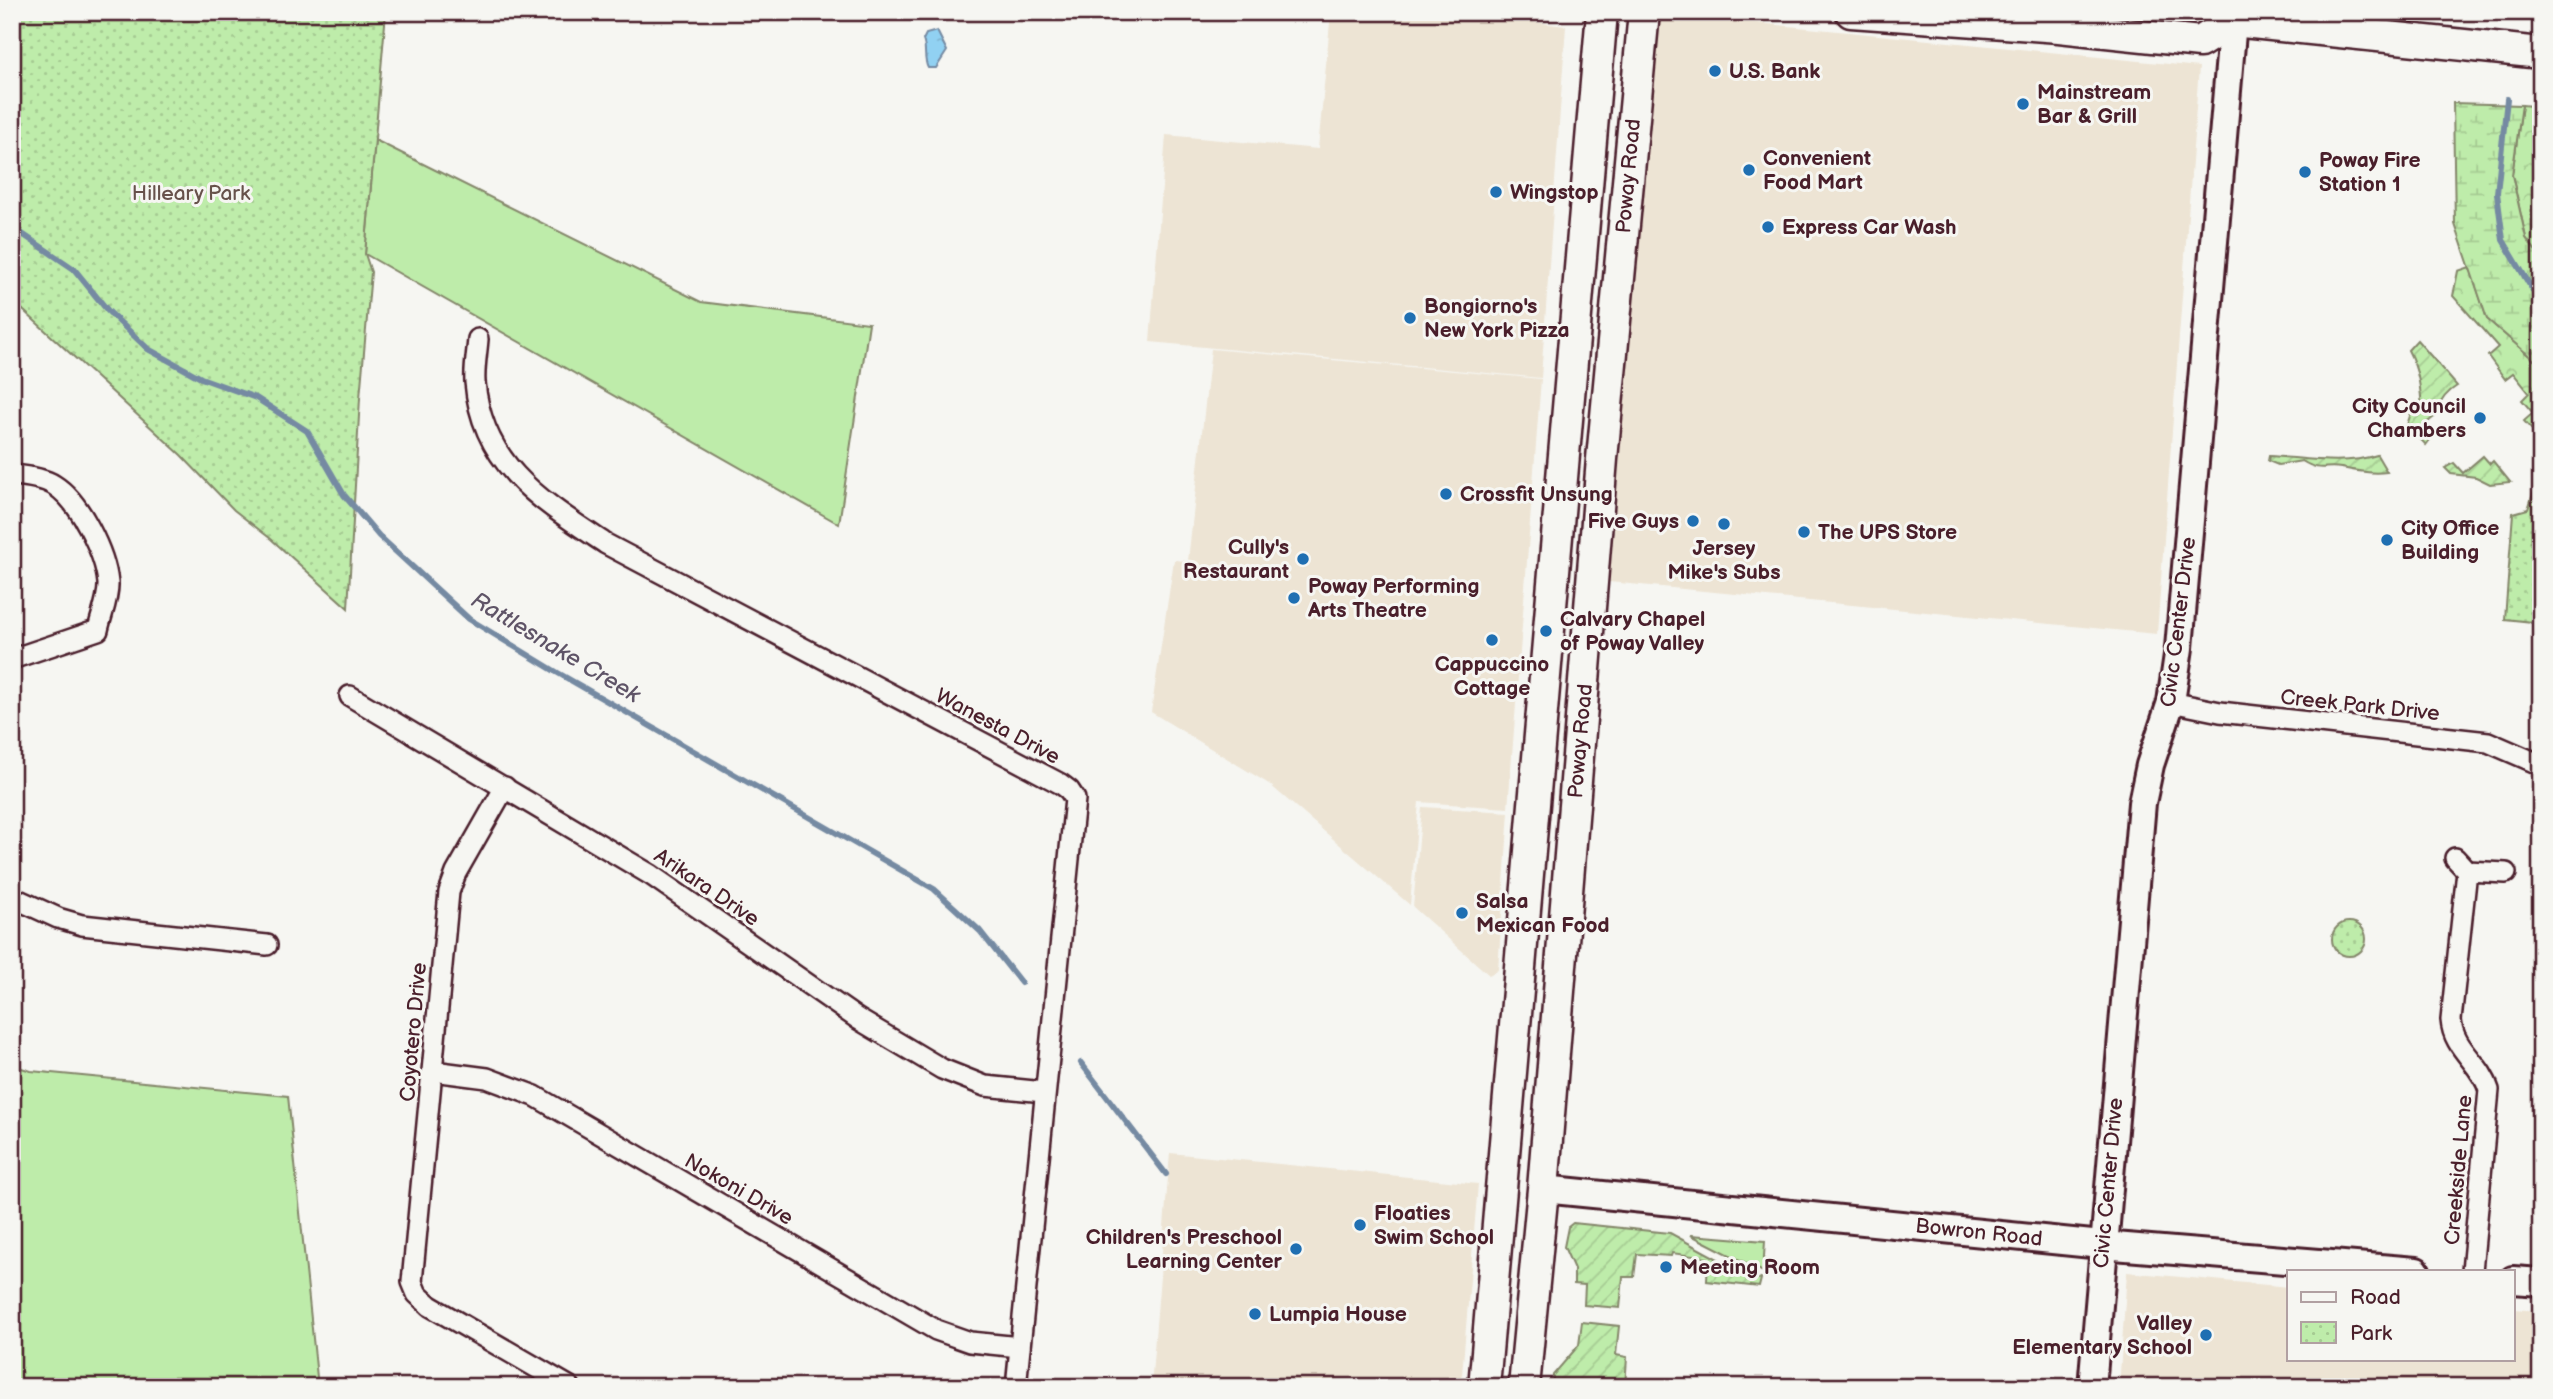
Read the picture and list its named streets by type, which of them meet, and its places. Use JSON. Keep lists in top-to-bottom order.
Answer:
{
  "streets": {
    "main road": ["Poway Road"],
    "street": [
      "Civic Center Drive",
      "Creek Park Drive",
      "Wanesta Drive",
      "Arikara Drive",
      "Coyotero Drive",
      "Creekside Lane",
      "Nokoni Drive",
      "Bowron Road"
    ]
  },
  "crossings": [
    ["Poway Road", "Bowron Road"],
    ["Civic Center Drive", "Creek Park Drive"],
    ["Civic Center Drive", "Bowron Road"],
    ["Wanesta Drive", "Arikara Drive"],
    ["Wanesta Drive", "Nokoni Drive"],
    ["Arikara Drive", "Coyotero Drive"],
    ["Coyotero Drive", "Nokoni Drive"]
  ],
  "water": ["Rattlesnake Creek"],
  "parks": ["Hilleary Park"],
  "places": [
    "U.S. Bank",
    "Mainstream Bar & Grill",
    "Convenient Food Mart",
    "Poway Fire Station 1",
    "Wingstop",
    "Express Car Wash",
    "Bongiorno's New York Pizza",
    "City Council Chambers",
    "Crossfit Unsung",
    "Five Guys",
    "Jersey Mike's Subs",
    "The UPS Store",
    "City Office Building",
    "Cully's Restaurant",
    "Poway Performing Arts Theatre",
    "Calvary Chapel of Poway Valley",
    "Cappuccino Cottage",
    "Salsa Mexican Food",
    "Floaties Swim School",
    "Children's Preschool Learning Center",
    "Meeting Room",
    "Lumpia House",
    "Valley Elementary School"
  ],
  "legend": ["Road", "Park"]
}
